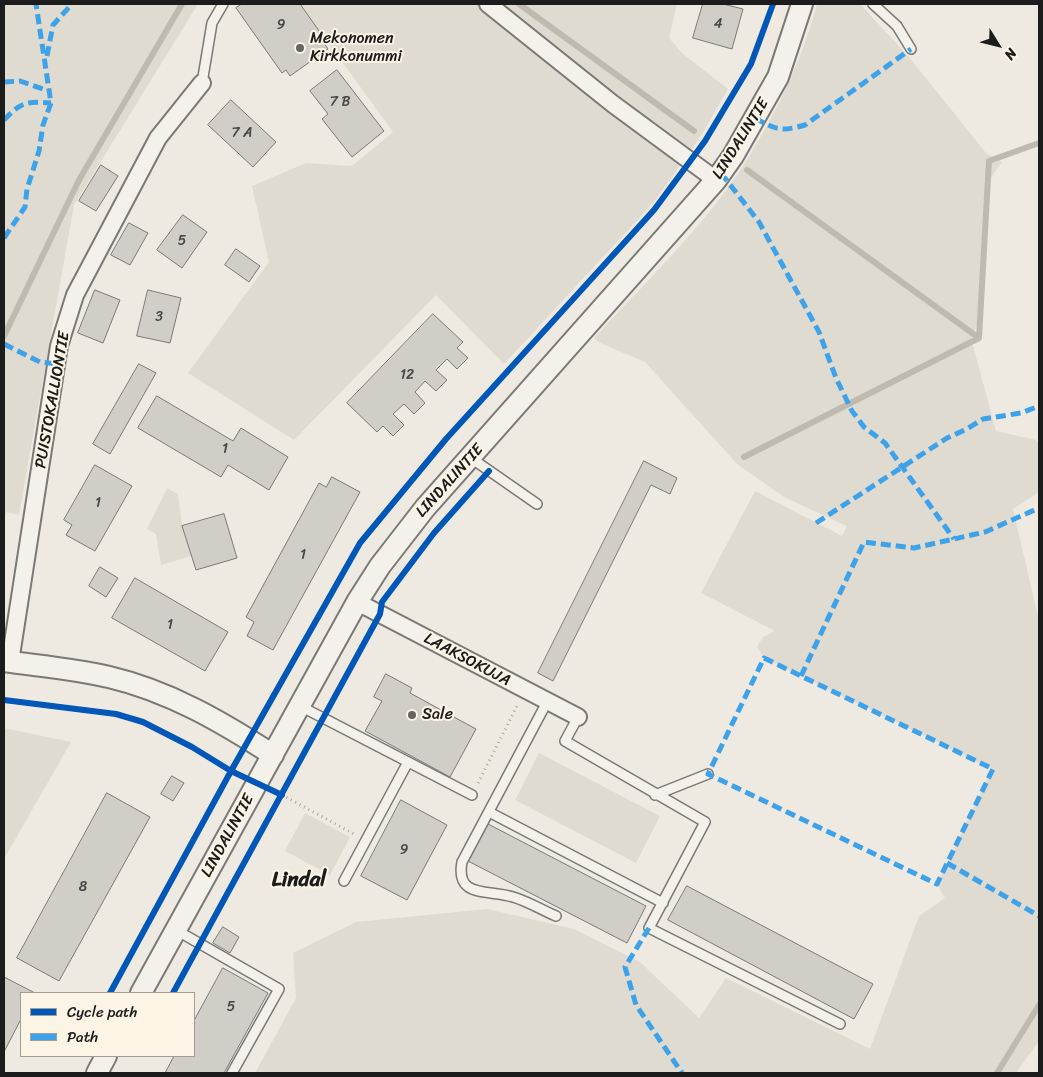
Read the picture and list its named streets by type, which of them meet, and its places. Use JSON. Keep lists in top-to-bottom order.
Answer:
{
  "streets": {
    "street": ["LINDALINTIE", "PUISTOKALLIONTIE", "LAAKSOKUJA"]
  },
  "crossings": [
    ["LINDALINTIE", "LAAKSOKUJA"]
  ],
  "districts": ["Lindal"],
  "places": ["Mekonomen Kirkkonummi", "Sale"],
  "house_numbers": [
    "4",
    "9",
    "7 B",
    "7 A",
    "5",
    "3",
    "12",
    "1",
    "1",
    "1",
    "1",
    "9",
    "8",
    "5"
  ],
  "legend": ["Cycle path", "Path"],
  "north": "bottom right"
}
